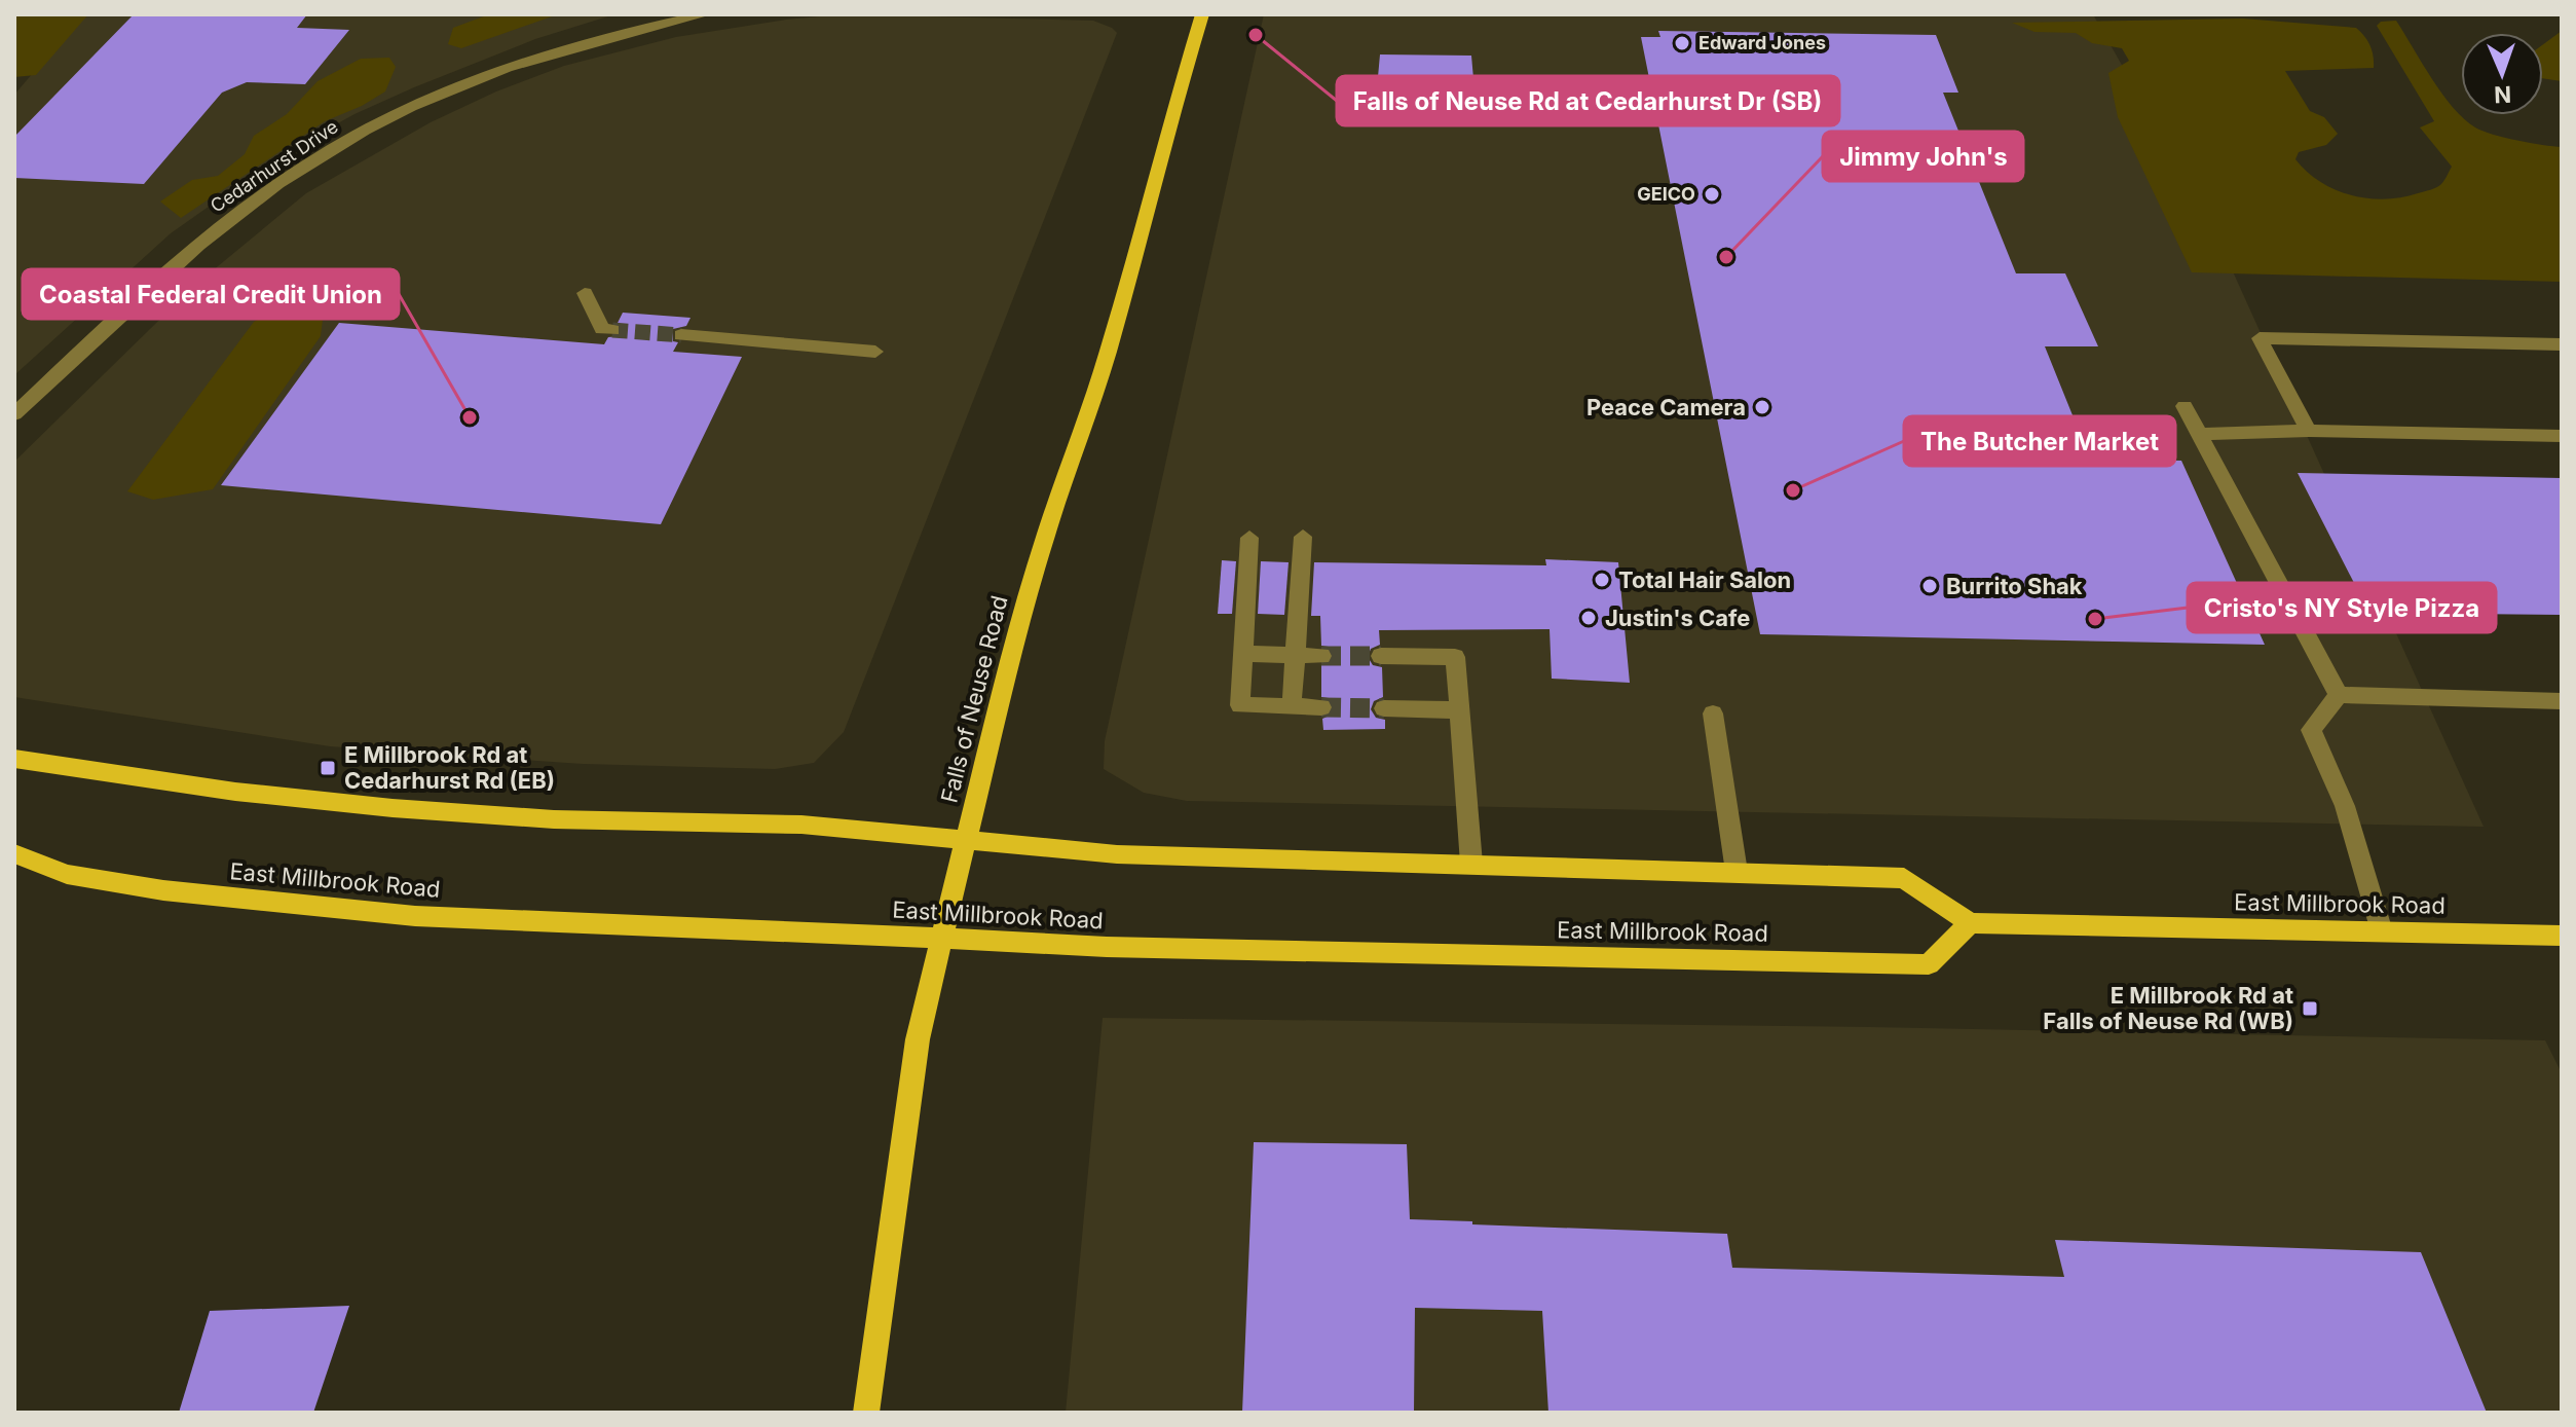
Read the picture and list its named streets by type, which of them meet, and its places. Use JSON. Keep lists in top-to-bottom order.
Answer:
{
  "streets": {
    "main road": ["Falls of Neuse Road", "East Millbrook Road"],
    "street": ["Cedarhurst Drive"]
  },
  "crossings": [
    ["Falls of Neuse Road", "East Millbrook Road"]
  ],
  "places": {
    "other": [
      "Falls of Neuse Rd at Cedarhurst Dr (SB)",
      "Edward Jones",
      "GEICO",
      "Jimmy John's",
      "Peace Camera",
      "Coastal Federal Credit Union",
      "The Butcher Market",
      "Total Hair Salon",
      "Burrito Shak",
      "Justin's Cafe",
      "Cristo's NY Style Pizza"
    ],
    "transit": ["E Millbrook Rd at Cedarhurst Rd (EB)", "E Millbrook Rd at Falls of Neuse Rd (WB)"]
  },
  "north": "bottom"
}
